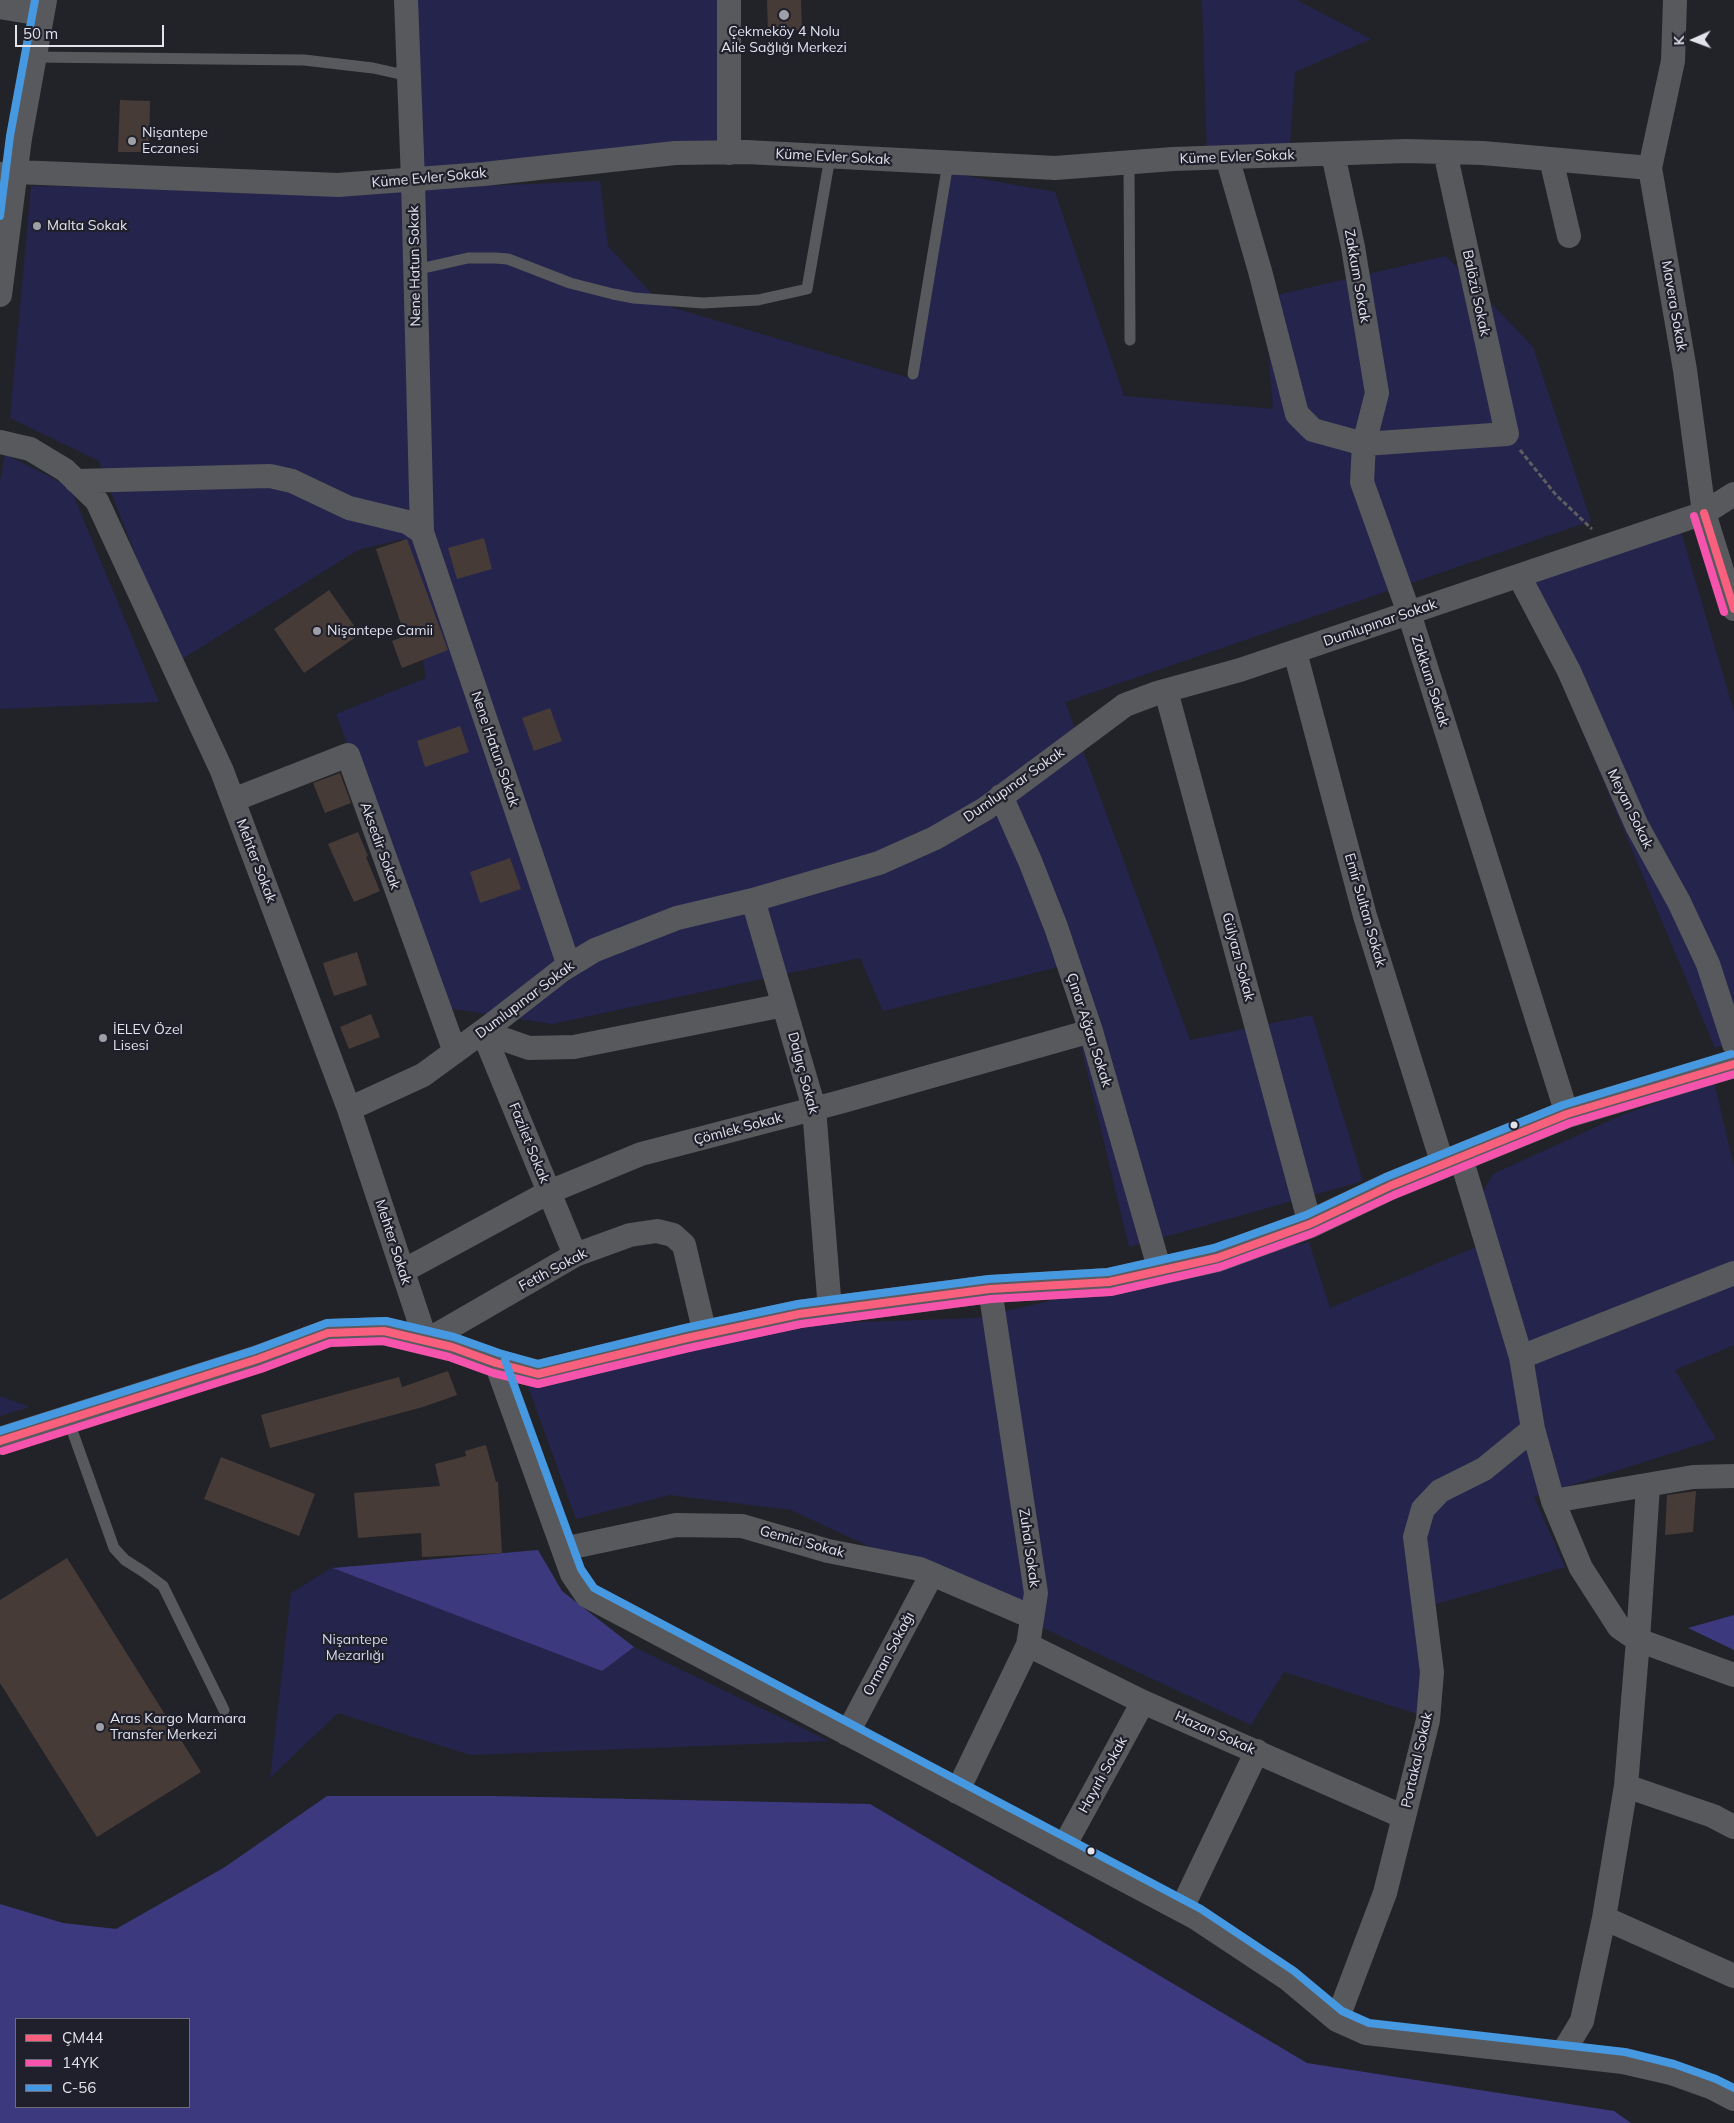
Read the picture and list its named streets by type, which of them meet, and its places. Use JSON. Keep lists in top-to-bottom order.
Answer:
{
  "streets": {
    "street": [
      "Küme Evler Sokak",
      "Nene Hatun Sokak",
      "Zakkum Sokak",
      "Balözü Sokak",
      "Mavera Sokak",
      "Dumlupınar Sokak",
      "Meyan Sokak",
      "Aksedir Sokak",
      "Mehter Sokak",
      "Emir Sultan Sokak",
      "Gülyazı Sokak",
      "Çınar Ağacı Sokak",
      "Dalgıç Sokak",
      "Çömlek Sokak",
      "Fazilet Sokak",
      "Fetih Sokak",
      "Gemici Sokak",
      "Zuhal Sokak",
      "Orman Sokağı",
      "Hazan Sokak",
      "Portakal Sokak",
      "Hayırlı Sokak"
    ]
  },
  "crossings": [
    ["Küme Evler Sokak", "Nene Hatun Sokak"],
    ["Küme Evler Sokak", "Zakkum Sokak"],
    ["Küme Evler Sokak", "Balözü Sokak"],
    ["Küme Evler Sokak", "Mavera Sokak"],
    ["Nene Hatun Sokak", "Dumlupınar Sokak"],
    ["Zakkum Sokak", "Dumlupınar Sokak"],
    ["Mavera Sokak", "Dumlupınar Sokak"],
    ["Dumlupınar Sokak", "Meyan Sokak"],
    ["Dumlupınar Sokak", "Aksedir Sokak"],
    ["Dumlupınar Sokak", "Mehter Sokak"],
    ["Dumlupınar Sokak", "Emir Sultan Sokak"],
    ["Dumlupınar Sokak", "Gülyazı Sokak"],
    ["Dumlupınar Sokak", "Çınar Ağacı Sokak"],
    ["Dumlupınar Sokak", "Dalgıç Sokak"],
    ["Dumlupınar Sokak", "Fazilet Sokak"],
    ["Aksedir Sokak", "Mehter Sokak"],
    ["Mehter Sokak", "Çömlek Sokak"],
    ["Mehter Sokak", "Fetih Sokak"],
    ["Emir Sultan Sokak", "Portakal Sokak"],
    ["Çınar Ağacı Sokak", "Çömlek Sokak"],
    ["Dalgıç Sokak", "Çömlek Sokak"],
    ["Çömlek Sokak", "Fazilet Sokak"],
    ["Fazilet Sokak", "Fetih Sokak"],
    ["Gemici Sokak", "Zuhal Sokak"],
    ["Gemici Sokak", "Orman Sokağı"],
    ["Zuhal Sokak", "Hazan Sokak"],
    ["Hazan Sokak", "Portakal Sokak"],
    ["Hazan Sokak", "Hayırlı Sokak"]
  ],
  "parks": ["Nişantepe Mezarlığı"],
  "places": [
    "Çekmeköy 4 Nolu Aile Sağlığı Merkezi",
    "Nişantepe Eczanesi",
    "Malta Sokak",
    "Nişantepe Camii",
    "İELEV Özel Lisesi",
    "Aras Kargo Marmara Transfer Merkezi"
  ],
  "lines": ["transit line C-56", "transit line ÇM44", "transit line 14YK"],
  "legend": ["ÇM44", "14YK", "C-56"],
  "scale_bar": "50 m",
  "north": "left"
}
